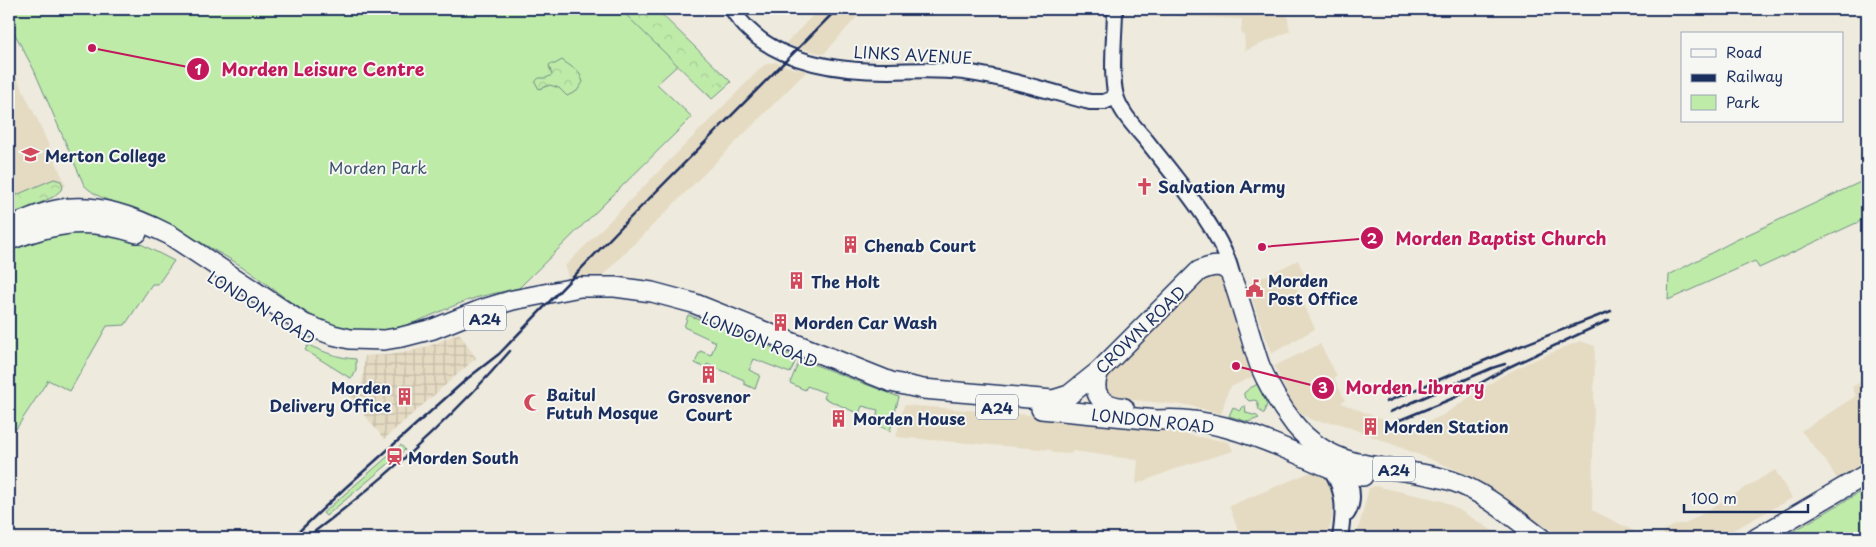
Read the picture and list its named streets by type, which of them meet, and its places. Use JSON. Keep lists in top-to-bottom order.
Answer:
{
  "streets": {
    "highway": ["LONDON ROAD", "A24", "CROWN ROAD"],
    "main road": ["LINKS AVENUE"]
  },
  "crossings": [
    ["LONDON ROAD", "A24"],
    ["LONDON ROAD", "CROWN ROAD"],
    ["A24", "CROWN ROAD"]
  ],
  "parks": ["Morden Park"],
  "places": {
    "other": ["Morden Leisure Centre", "Morden Baptist Church", "Morden Library"],
    "school or university": ["Merton College"],
    "church": ["Salvation Army"],
    "building": [
      "Chenab Court",
      "The Holt",
      "Morden Car Wash",
      "Grosvenor Court",
      "Morden Delivery Office",
      "Morden House",
      "Morden Station"
    ],
    "public building": ["Morden Post Office"],
    "mosque": ["Baitul Futuh Mosque"],
    "station": ["Morden South"]
  },
  "legend": ["Road", "Railway", "Park"],
  "scale_bar": "100 m"
}
